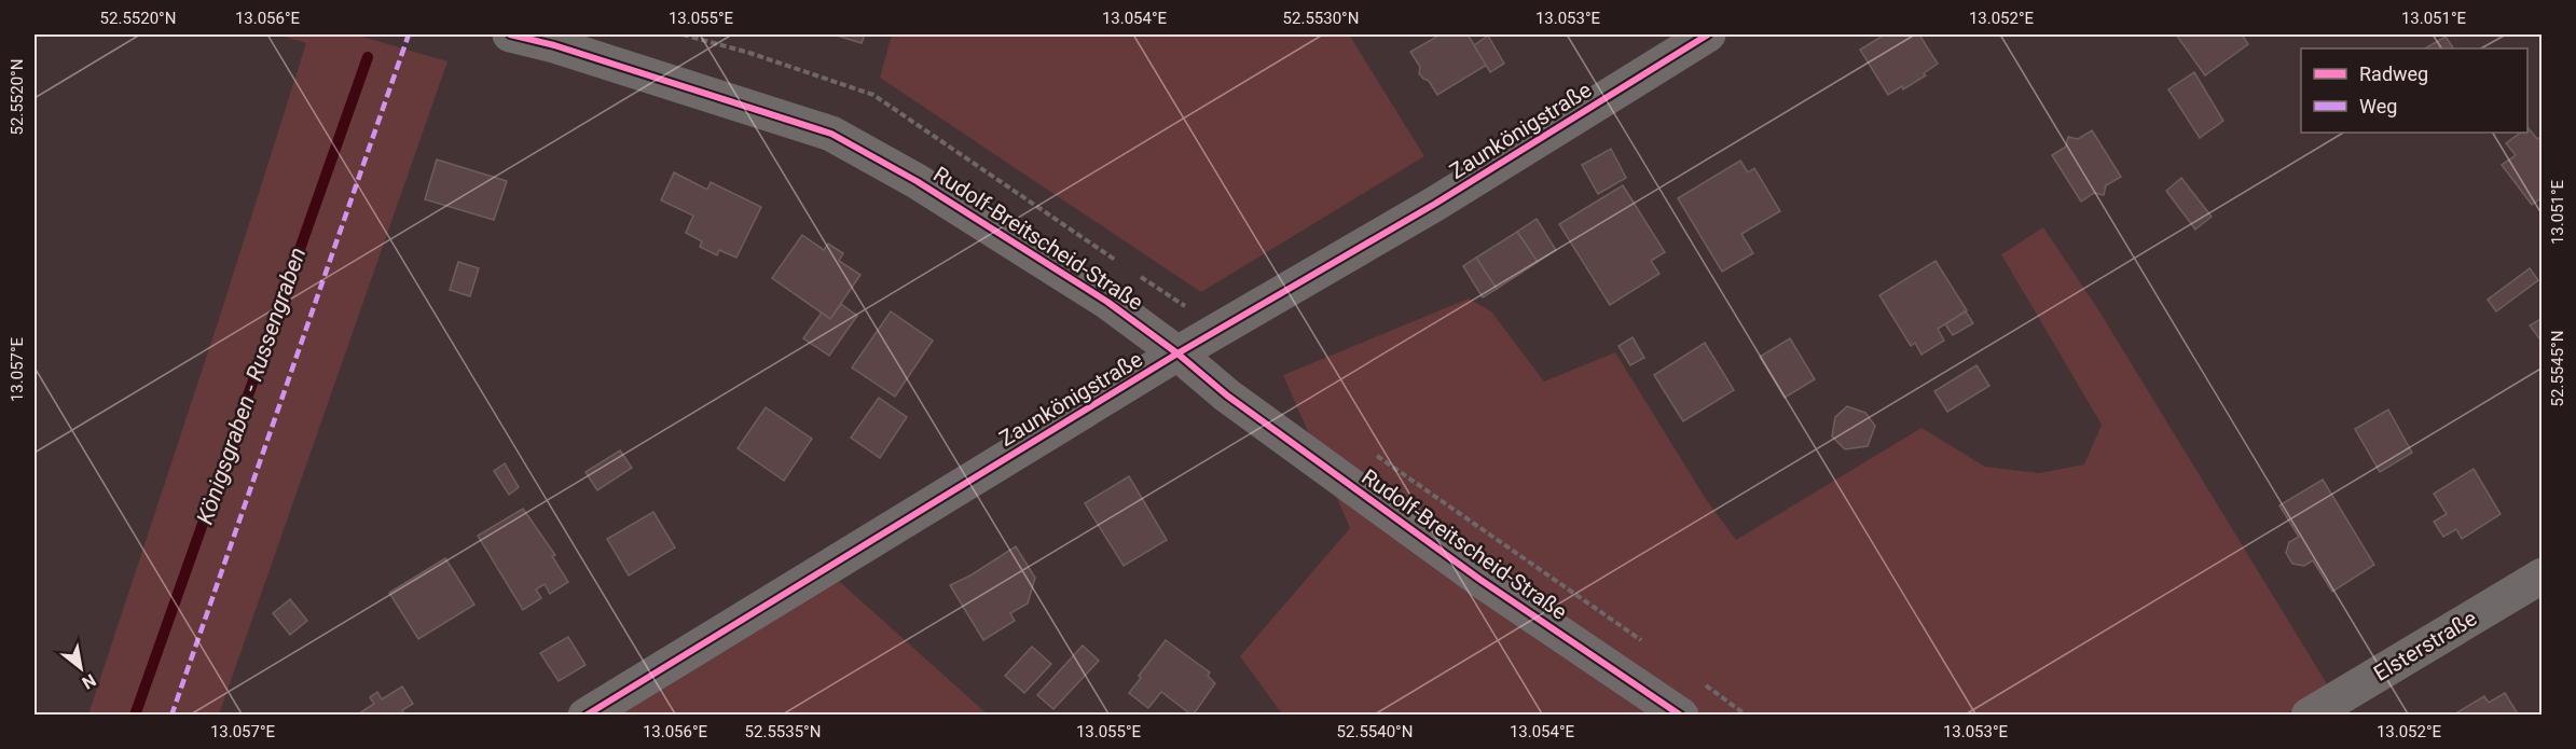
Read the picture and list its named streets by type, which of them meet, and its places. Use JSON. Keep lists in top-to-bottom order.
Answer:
{
  "streets": {
    "street": ["Zaunkönigstraße", "Rudolf-Breitscheid-Straße", "Elsterstraße"]
  },
  "crossings": [
    ["Zaunkönigstraße", "Rudolf-Breitscheid-Straße"]
  ],
  "water": ["Königsgraben - Russengraben"],
  "legend": ["Radweg", "Weg"],
  "north": "bottom right",
  "coordinates": [
    "52.5520°N",
    "13.056°E",
    "13.055°E",
    "13.054°E",
    "52.5530°N",
    "13.053°E",
    "13.052°E",
    "13.051°E",
    "52.5545°N",
    "13.057°E",
    "52.5535°N",
    "52.5540°N"
  ]
}
